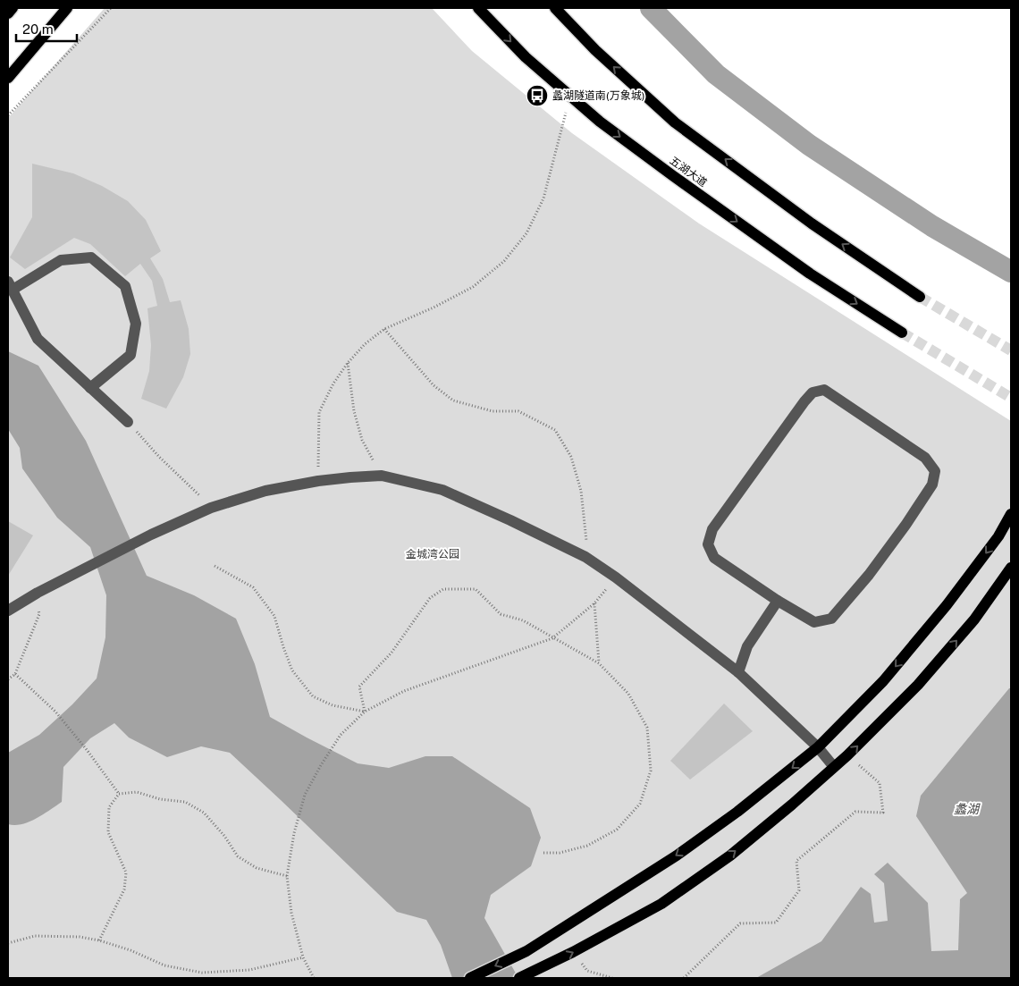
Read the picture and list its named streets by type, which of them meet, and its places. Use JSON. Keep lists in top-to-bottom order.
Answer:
{
  "streets": {
    "main road": ["五湖大道"]
  },
  "water": ["蠡湖"],
  "parks": ["金城湾公园"],
  "places": {
    "bus stop": ["蠡湖隧道南(万象城)"]
  },
  "scale_bar": "20 m"
}
